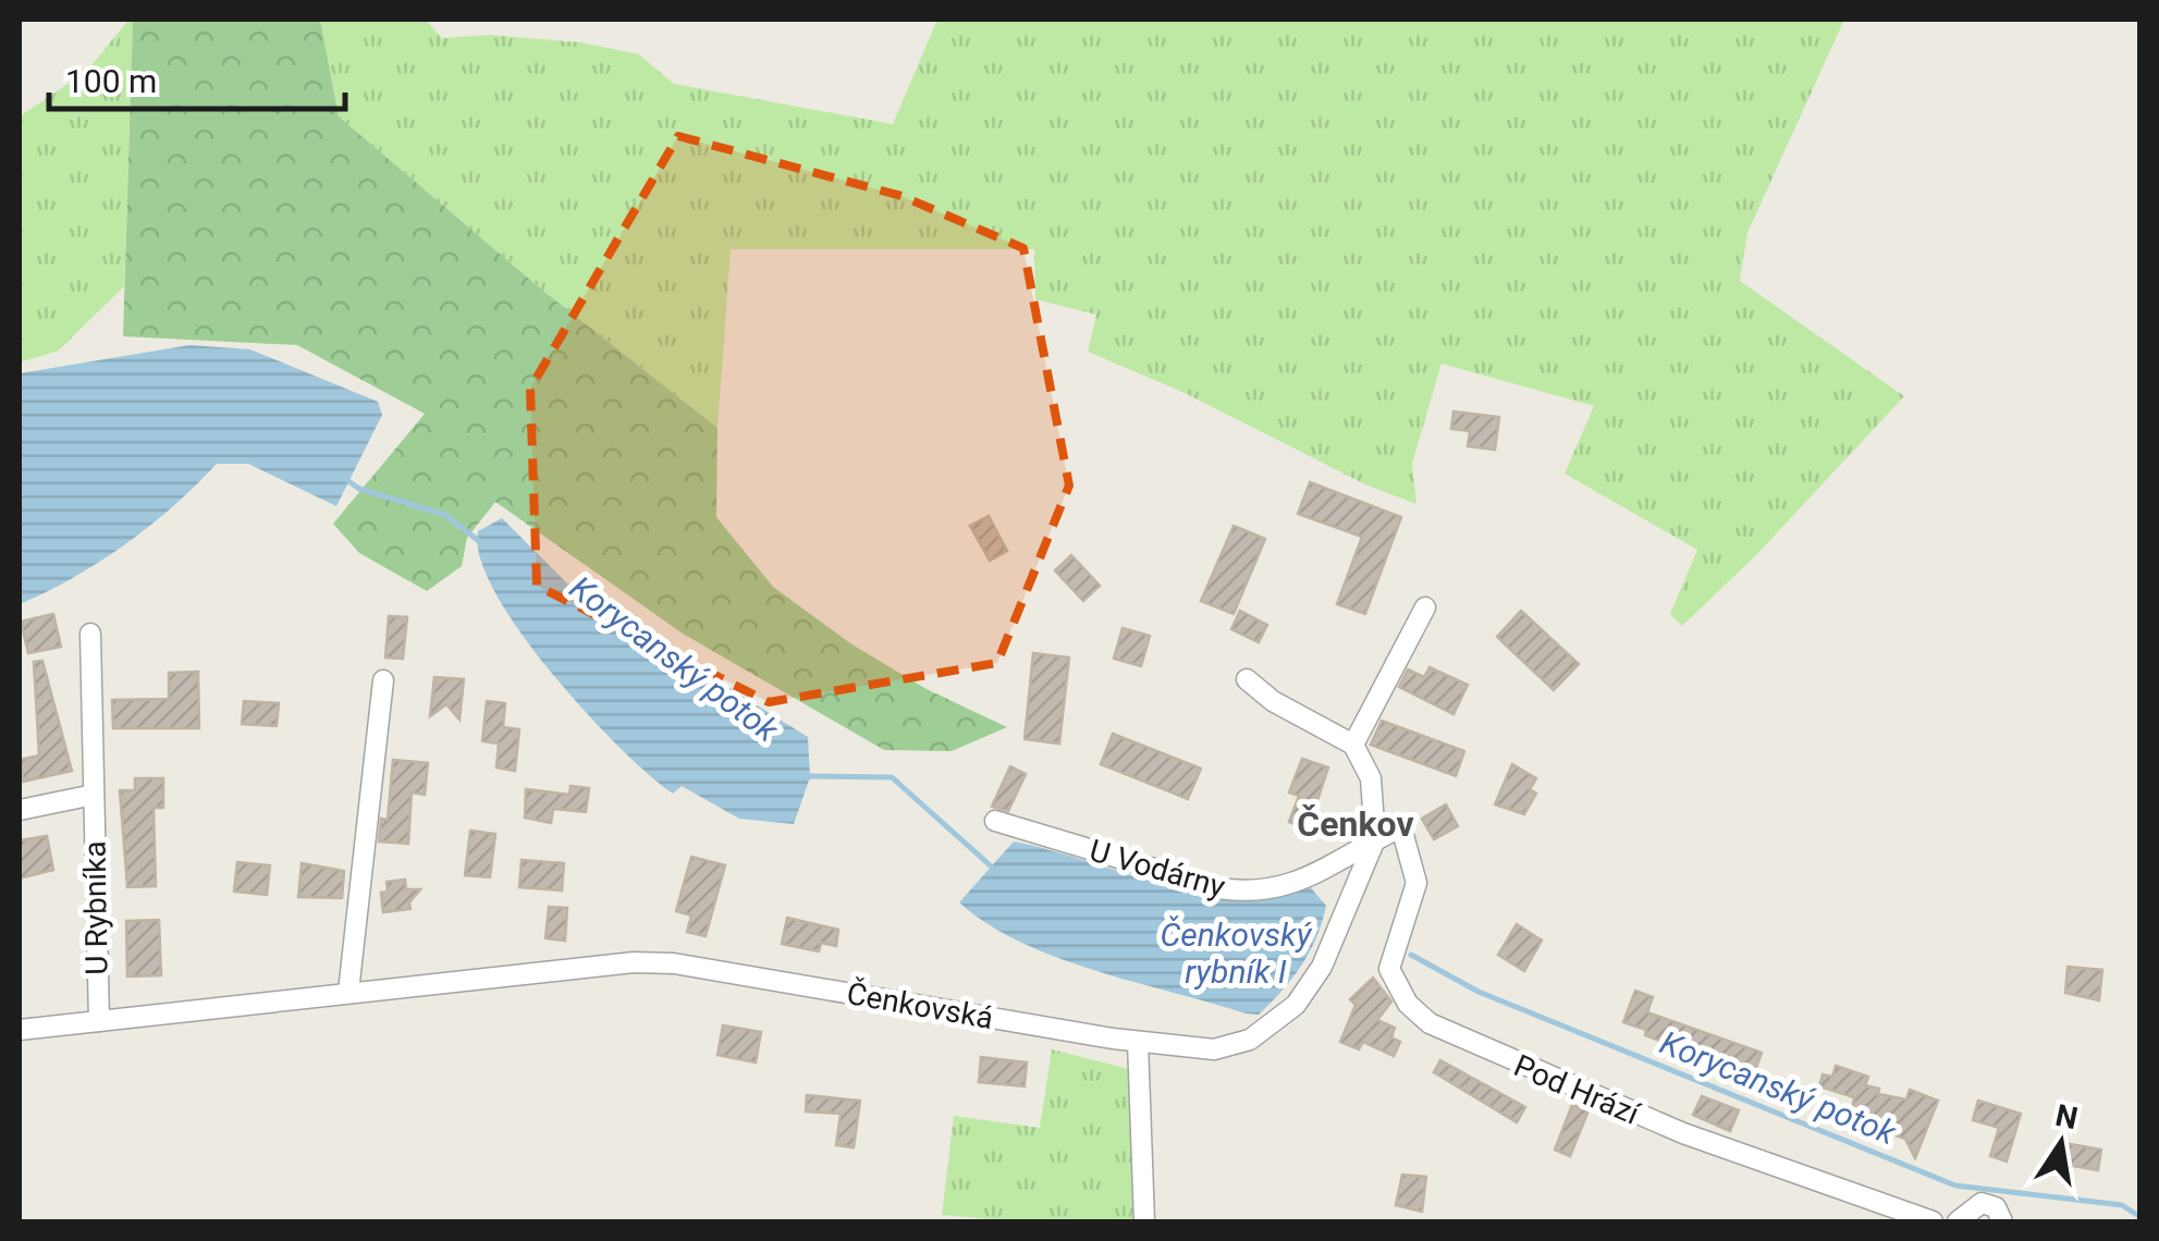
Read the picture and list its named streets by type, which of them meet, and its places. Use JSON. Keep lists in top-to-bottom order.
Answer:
{
  "streets": {
    "street": [
      "U Vodárny",
      "U Rybníka",
      "Čenkovská",
      "Pod Hrází"
    ]
  },
  "crossings": [
    ["U Vodárny", "Čenkovská"],
    ["U Vodárny", "Pod Hrází"],
    ["U Rybníka", "Čenkovská"]
  ],
  "districts": ["Čenkov"],
  "water": ["Korycanský potok", "Čenkovský rybník I"],
  "scale_bar": "100 m",
  "north": "top"
}
